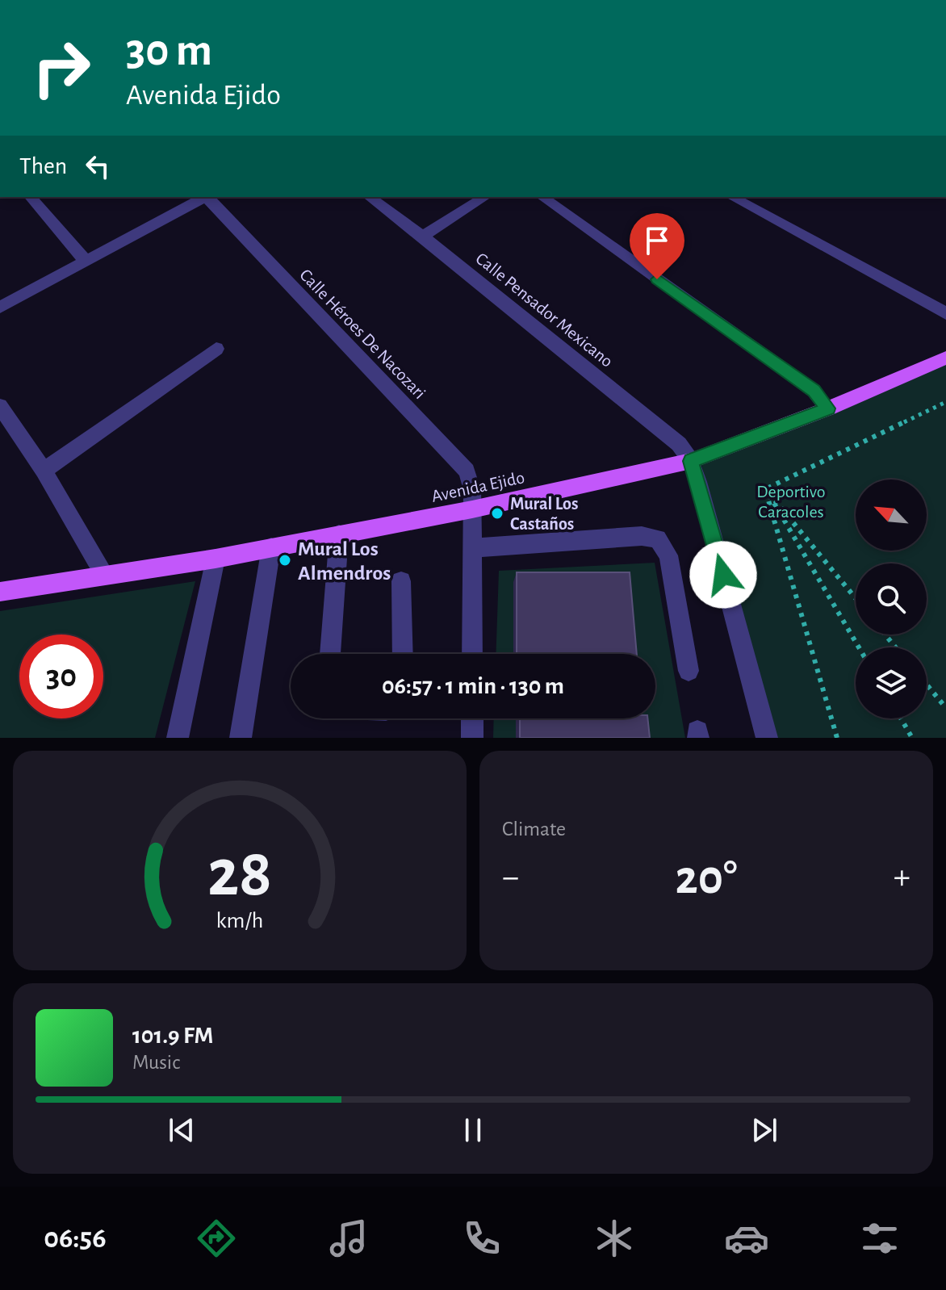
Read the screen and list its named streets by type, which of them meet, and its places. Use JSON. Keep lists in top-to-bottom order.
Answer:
{
  "streets": {
    "main road": ["Avenida Ejido"],
    "street": ["Calle Pensador Mexicano", "Calle Héroes De Nacozari"]
  },
  "crossings": [
    ["Calle Pensador Mexicano", "Avenida Ejido"],
    ["Calle Héroes De Nacozari", "Avenida Ejido"]
  ],
  "parks": ["Deportivo Caracoles"],
  "places": ["Mural Los Castaños", "Mural Los Almendros"],
  "north": "top left",
  "page": {
    "turn": ["30 m", "Avenida Ejido"],
    "then": "Then",
    "limit": "30",
    "trip": "06:57 · 1 min · 130 m",
    "tile": "Climate",
    "heat": ["−", "20°", "+"],
    "song": ["101.9 FM", "Music"],
    "tabs": "06:56",
    "gauge": ["28", "km/h"]
  }
}
